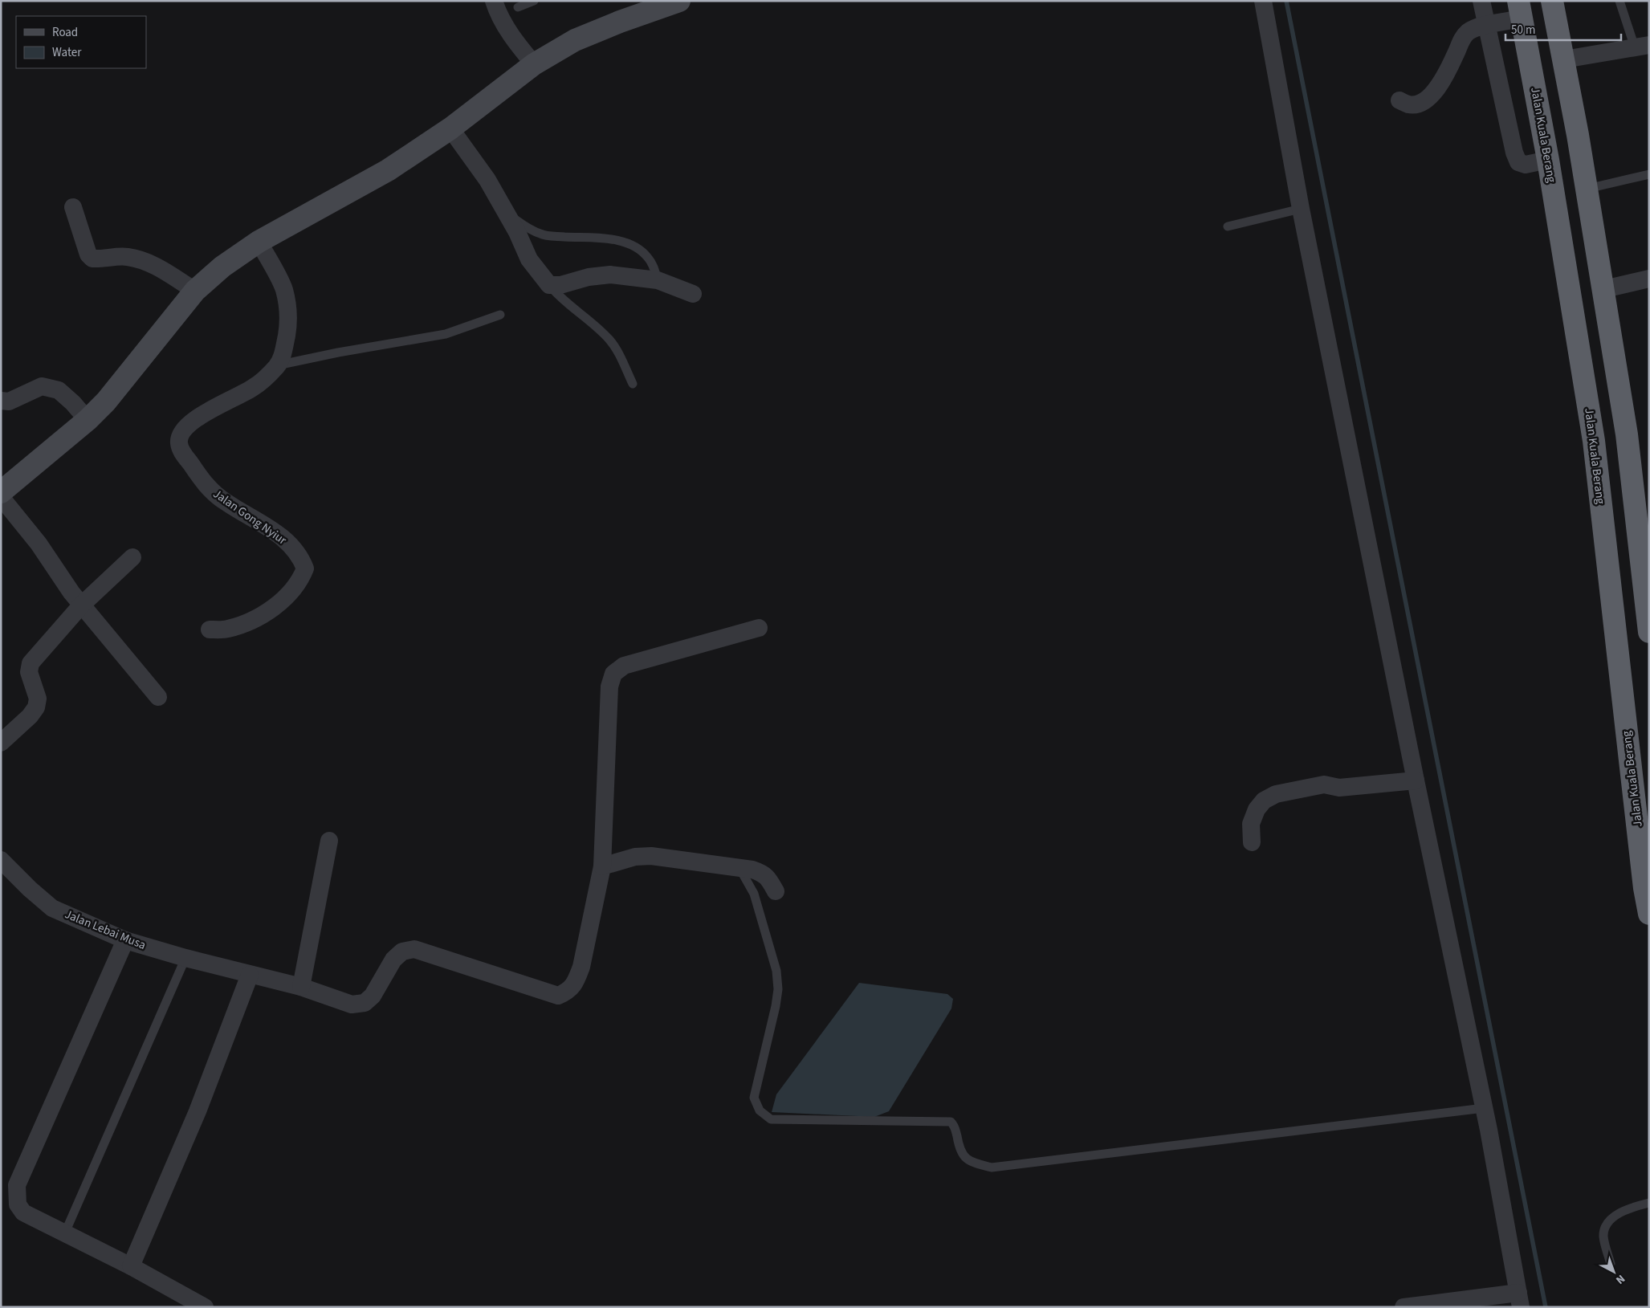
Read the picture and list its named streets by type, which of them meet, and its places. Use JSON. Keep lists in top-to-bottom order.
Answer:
{
  "streets": {
    "highway": ["Jalan Kuala Berang"],
    "street": ["Jalan Gong Nyiur", "Jalan Lebai Musa"]
  },
  "legend": ["Road", "Water"],
  "scale_bar": "50 m",
  "north": "bottom right"
}
